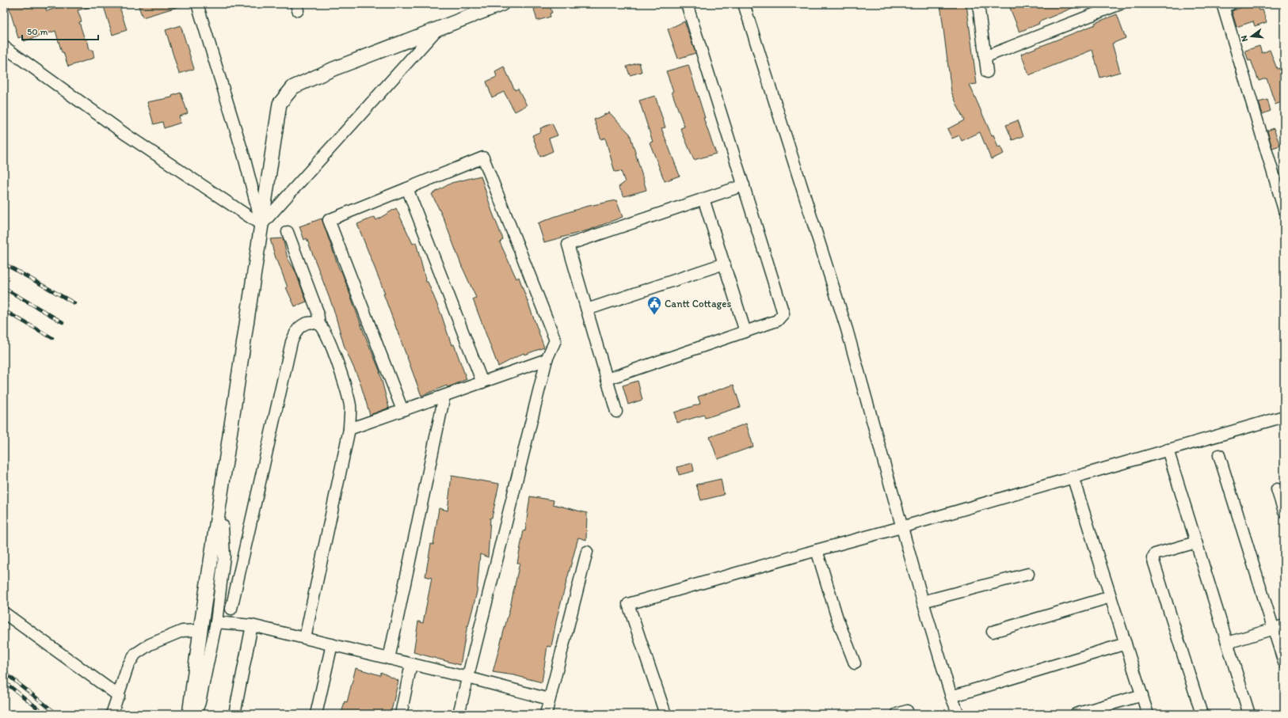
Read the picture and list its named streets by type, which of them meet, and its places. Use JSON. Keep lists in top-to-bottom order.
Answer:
{
  "places": {
    "public building": ["Cantt Cottages"]
  },
  "scale_bar": "50 m",
  "north": "left"
}
